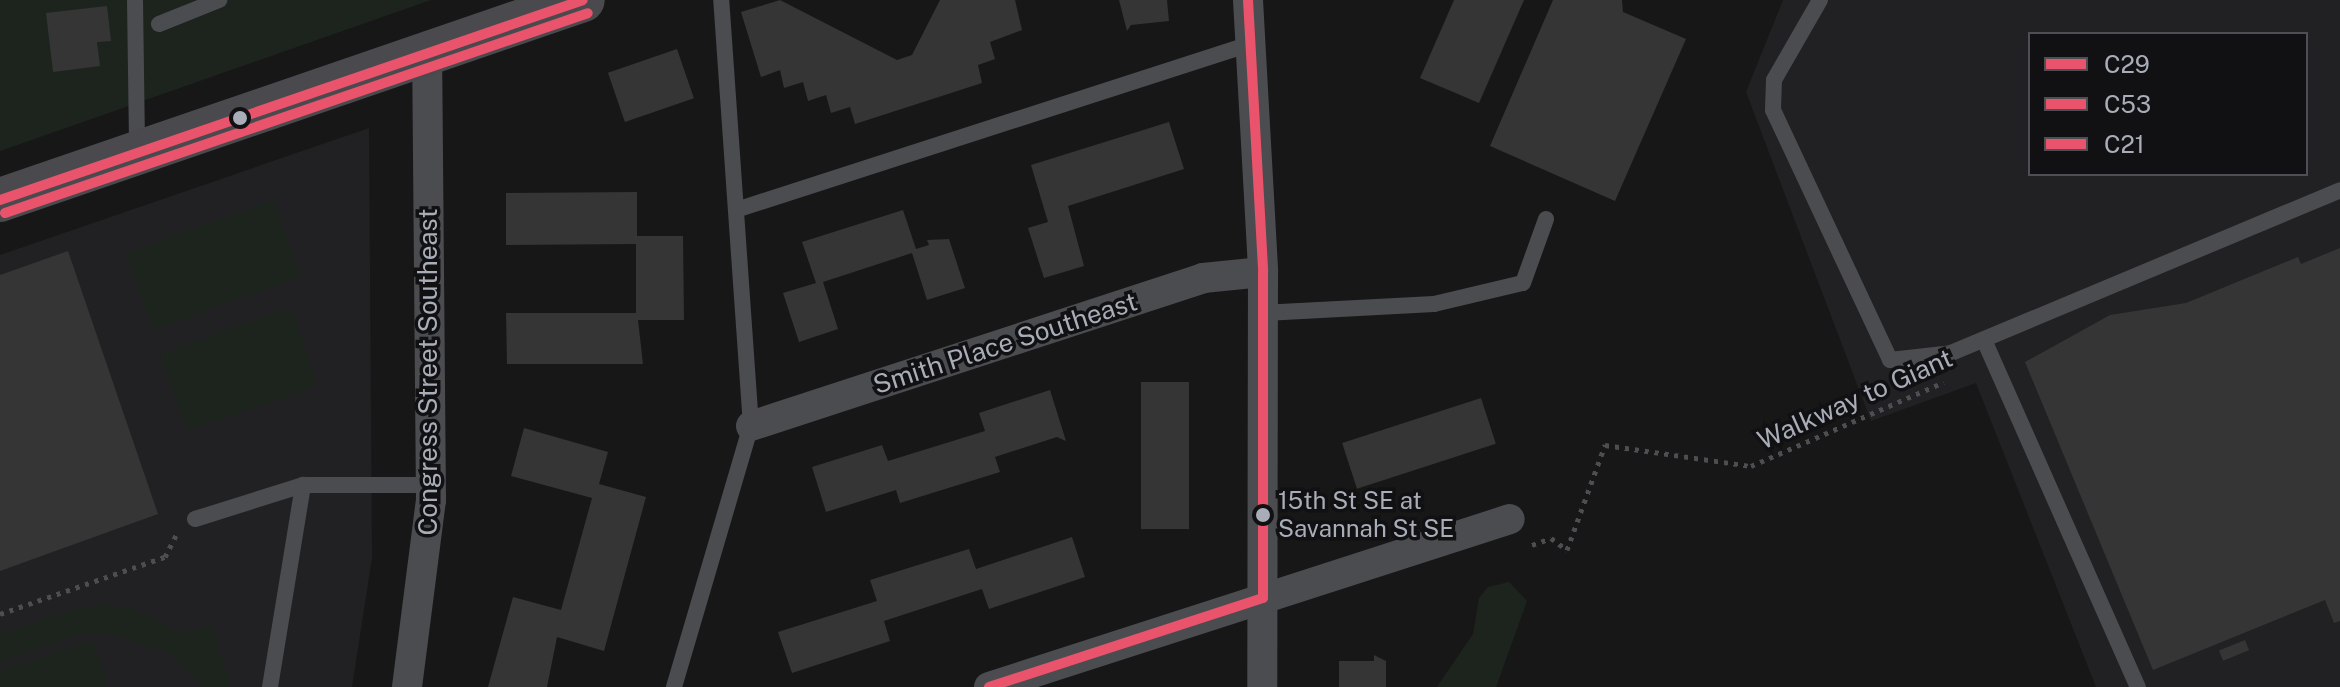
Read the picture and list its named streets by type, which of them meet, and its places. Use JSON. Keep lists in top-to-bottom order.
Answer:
{
  "streets": {
    "street": ["Smith Place Southeast", "Congress Street Southeast"],
    "path": ["Walkway to Giant"]
  },
  "places": ["15th St SE at Savannah St SE"],
  "lines": ["transit line C29", "transit line C53", "transit line C21"],
  "legend": ["C29", "C53", "C21"]
}
